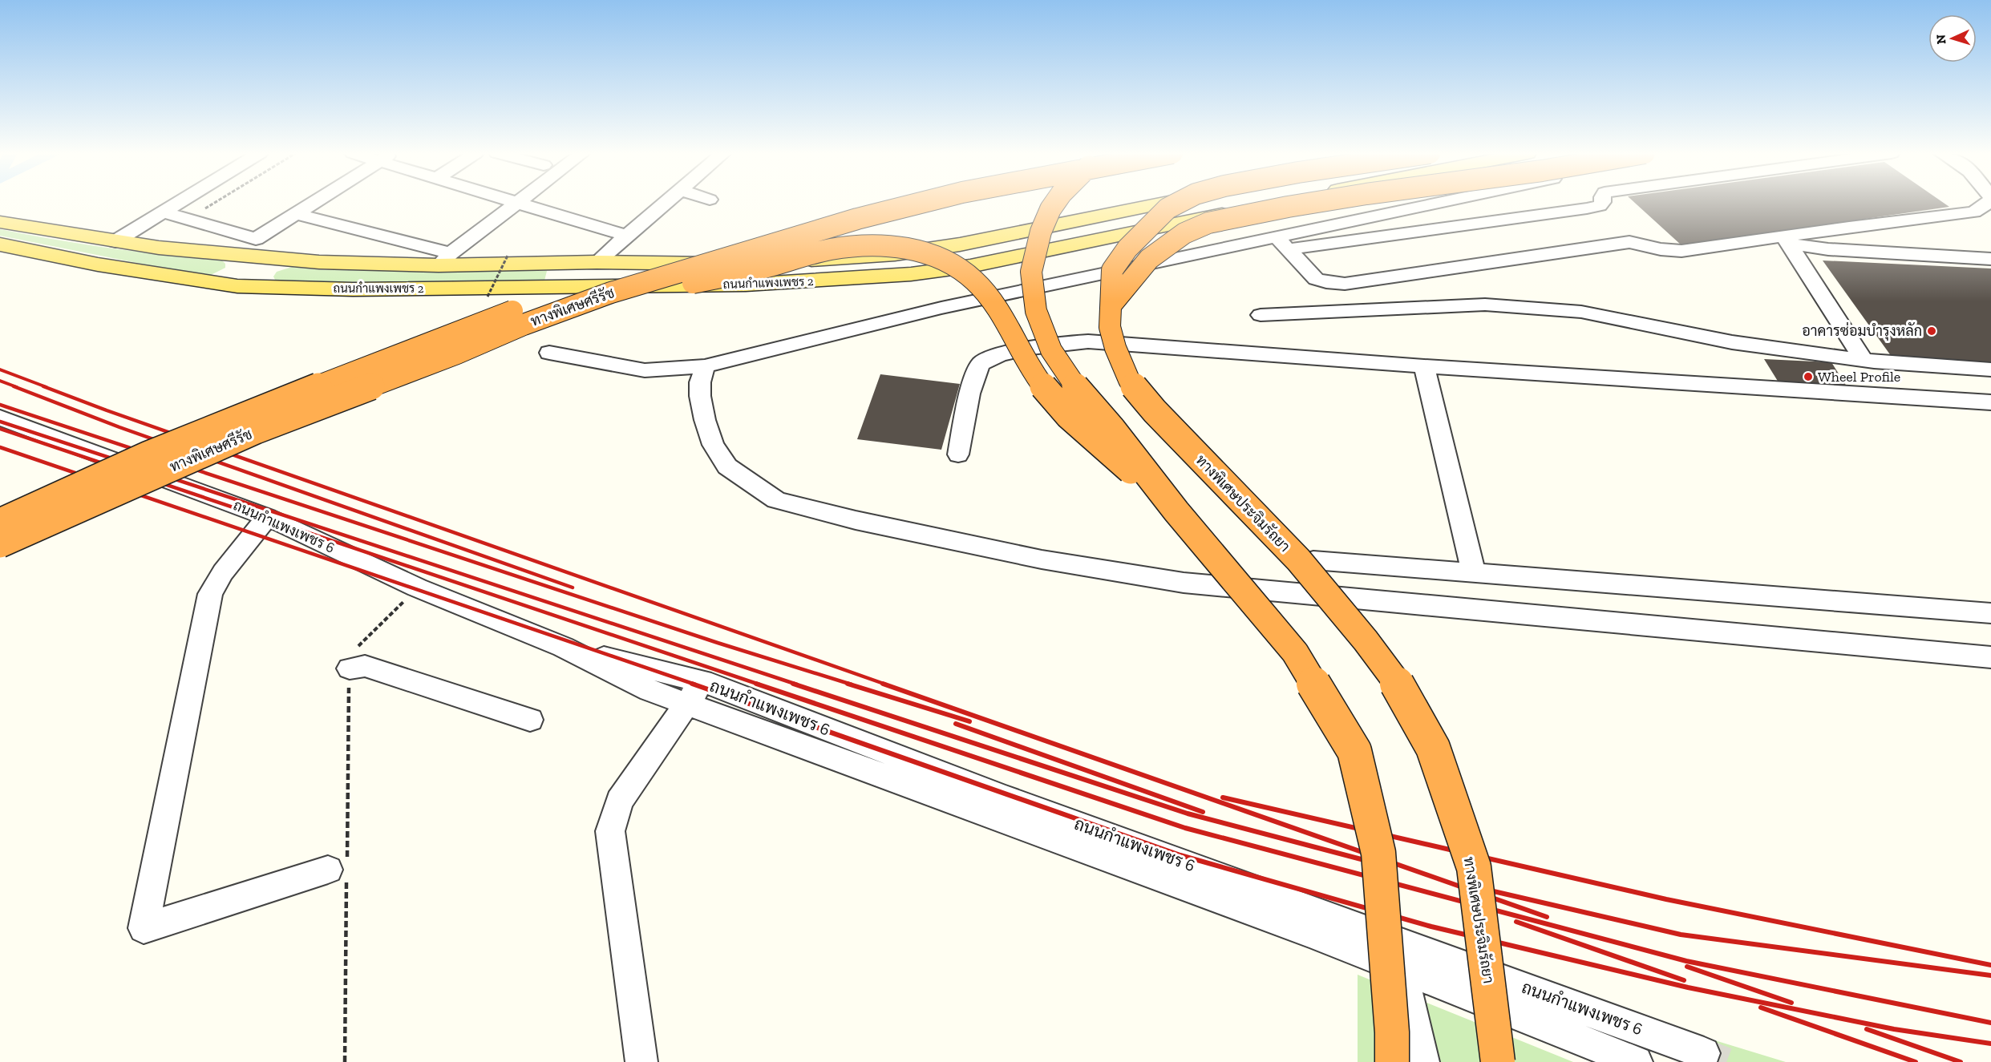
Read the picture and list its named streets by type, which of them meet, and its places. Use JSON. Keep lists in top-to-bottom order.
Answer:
{
  "streets": {
    "highway": ["ทางพิเศษศรีรัช", "ทางพิเศษประจิมรัถยา"],
    "main road": ["ถนนกำแพงเพชร 2"],
    "street": ["ถนนกำแพงเพชร 6"]
  },
  "places": ["อาคารซ่อมบำรุงหลัก", "Wheel Profile"],
  "north": "left"
}
